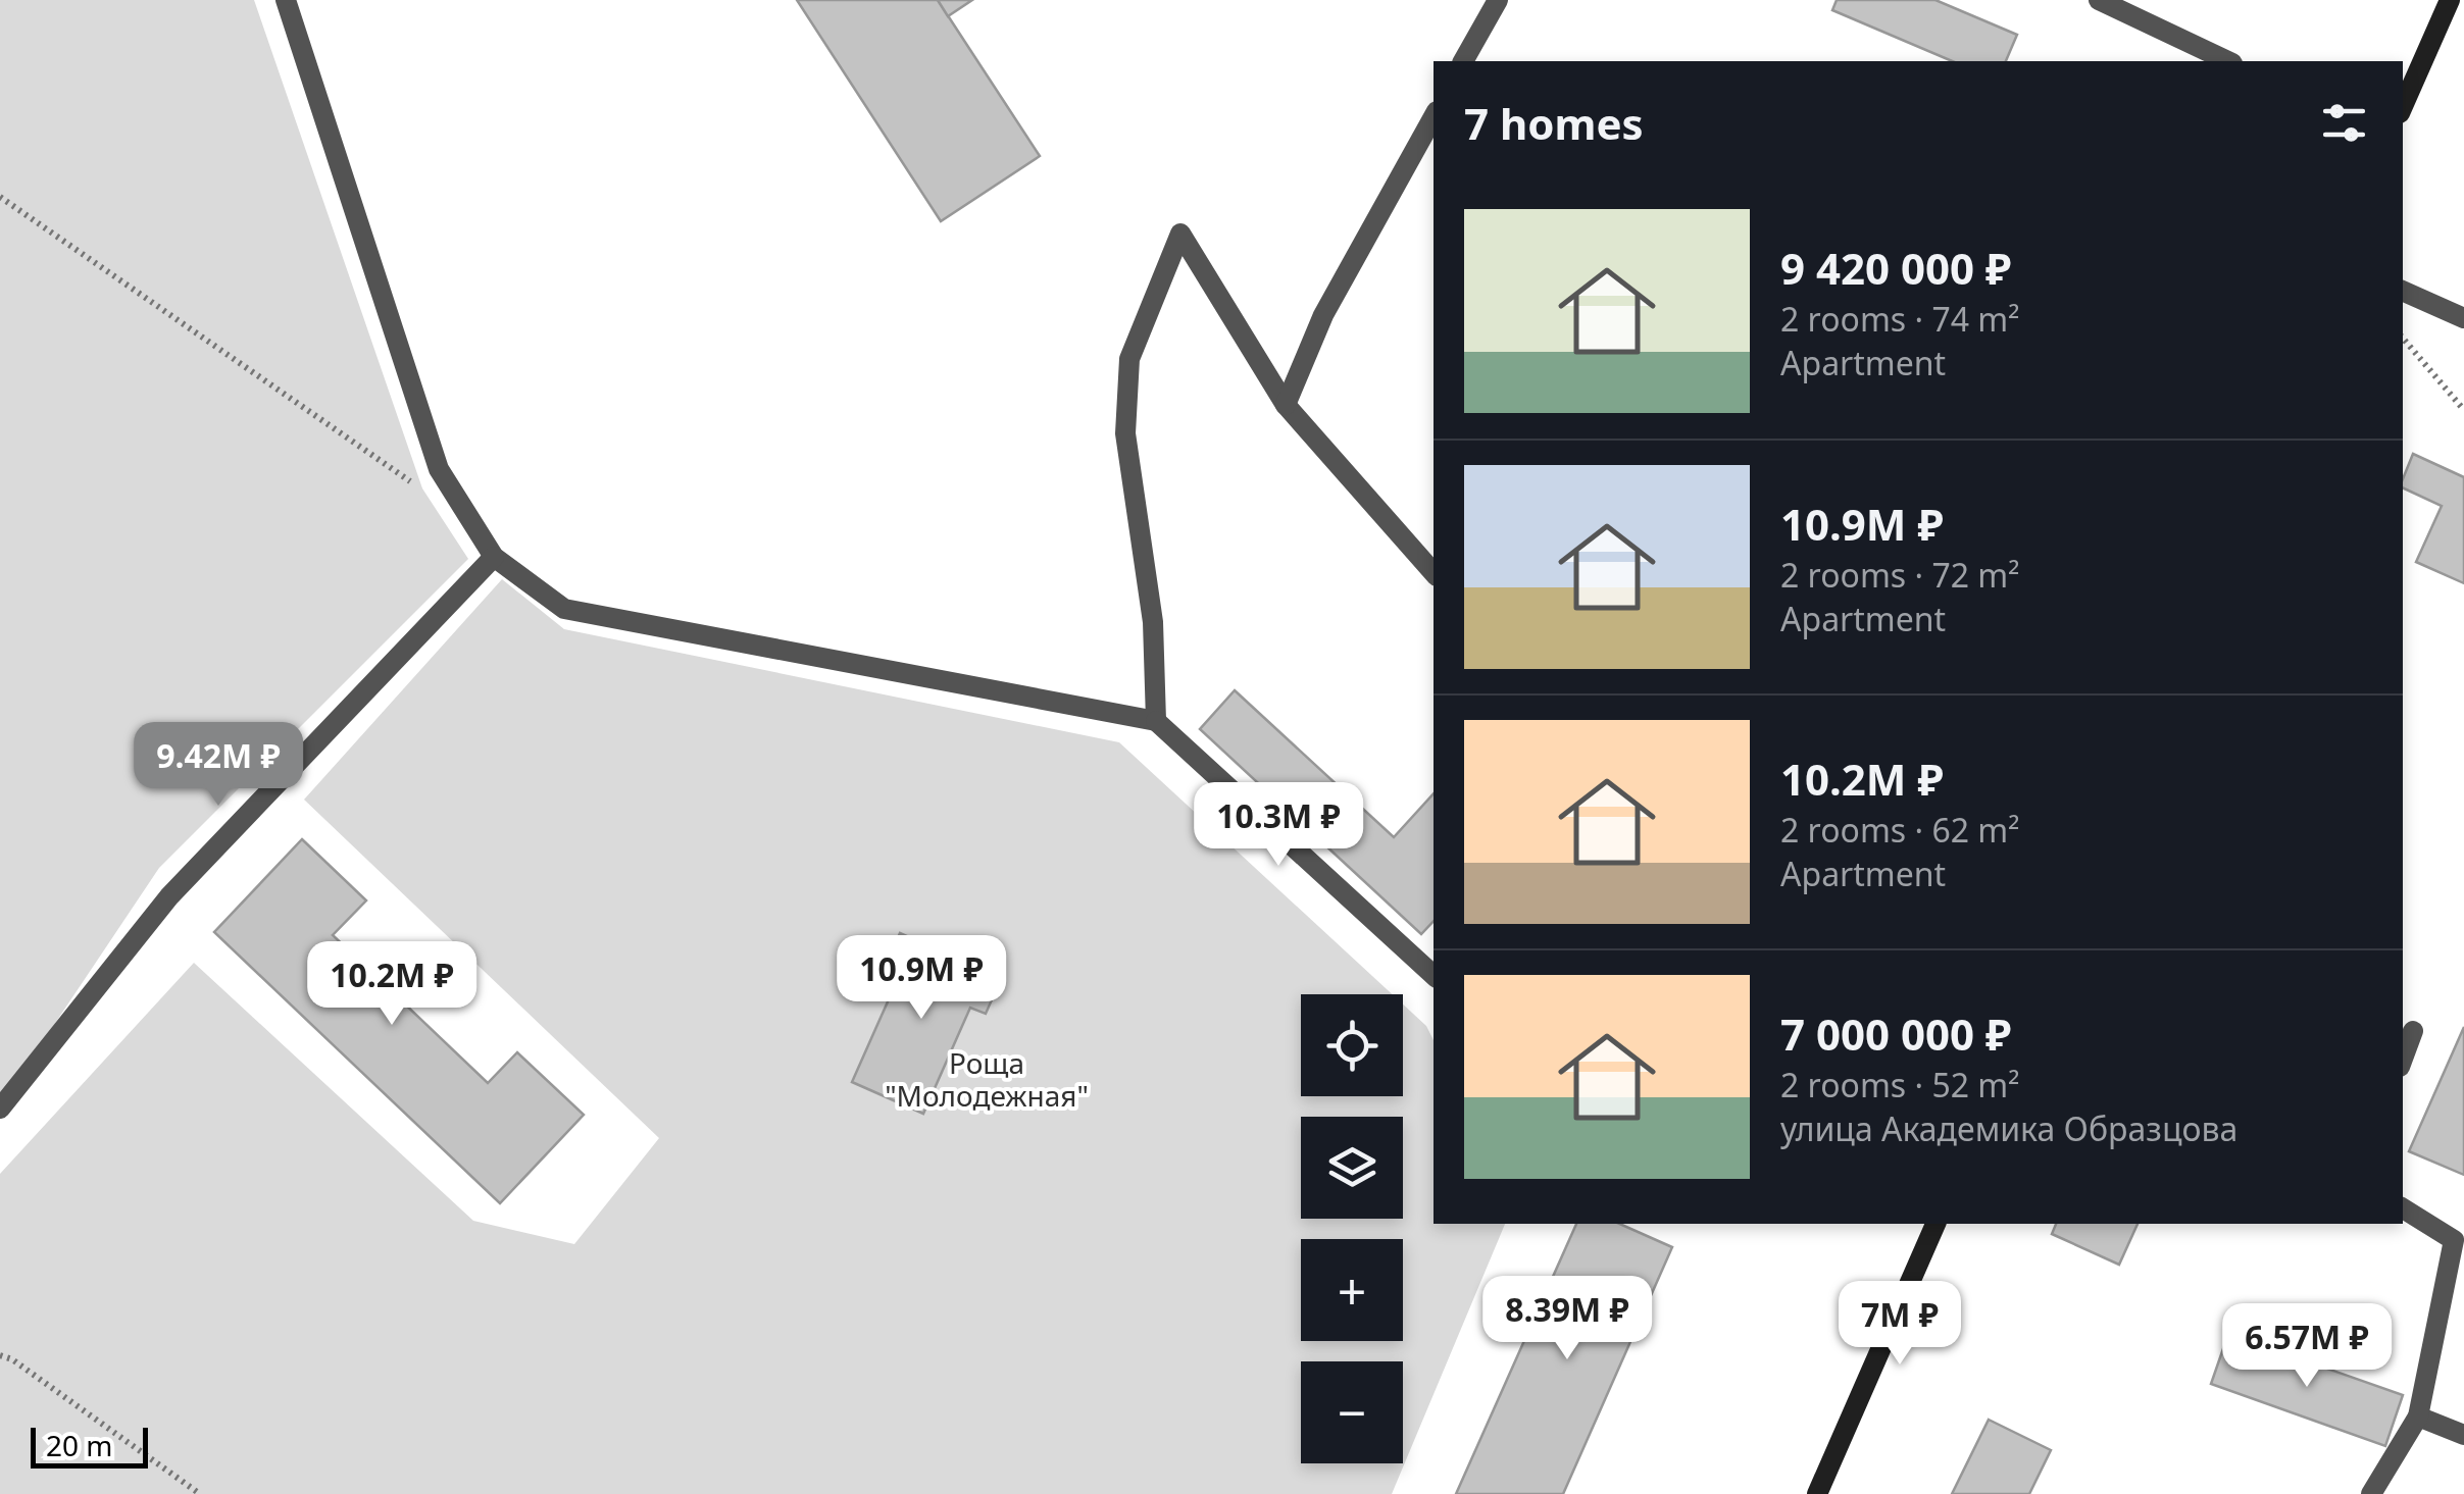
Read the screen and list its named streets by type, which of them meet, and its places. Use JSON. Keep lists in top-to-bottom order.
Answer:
{
  "parks": ["Роща \"Молодежная\""],
  "scale_bar": "20 m",
  "page": {
    "heading": "7 homes",
    "list": [
      {
        "name": "9 420 000 ₽",
        "note": "2 rooms · 74 m² · Apartment"
      },
      {
        "name": "10.9M ₽",
        "note": "2 rooms · 72 m² · Apartment"
      },
      {
        "name": "10.2M ₽",
        "note": "2 rooms · 62 m² · Apartment"
      },
      {
        "name": "7 000 000 ₽",
        "note": "2 rooms · 52 m² · улица Академика Образцова"
      }
    ],
    "price": [
      "9.42M ₽",
      "10.3M ₽",
      "10.9M ₽",
      "10.2M ₽",
      "8.39M ₽",
      "7M ₽",
      "6.57M ₽"
    ],
    "map_buttons": ["+", "−"],
    "scale": "20 m"
  }
}
